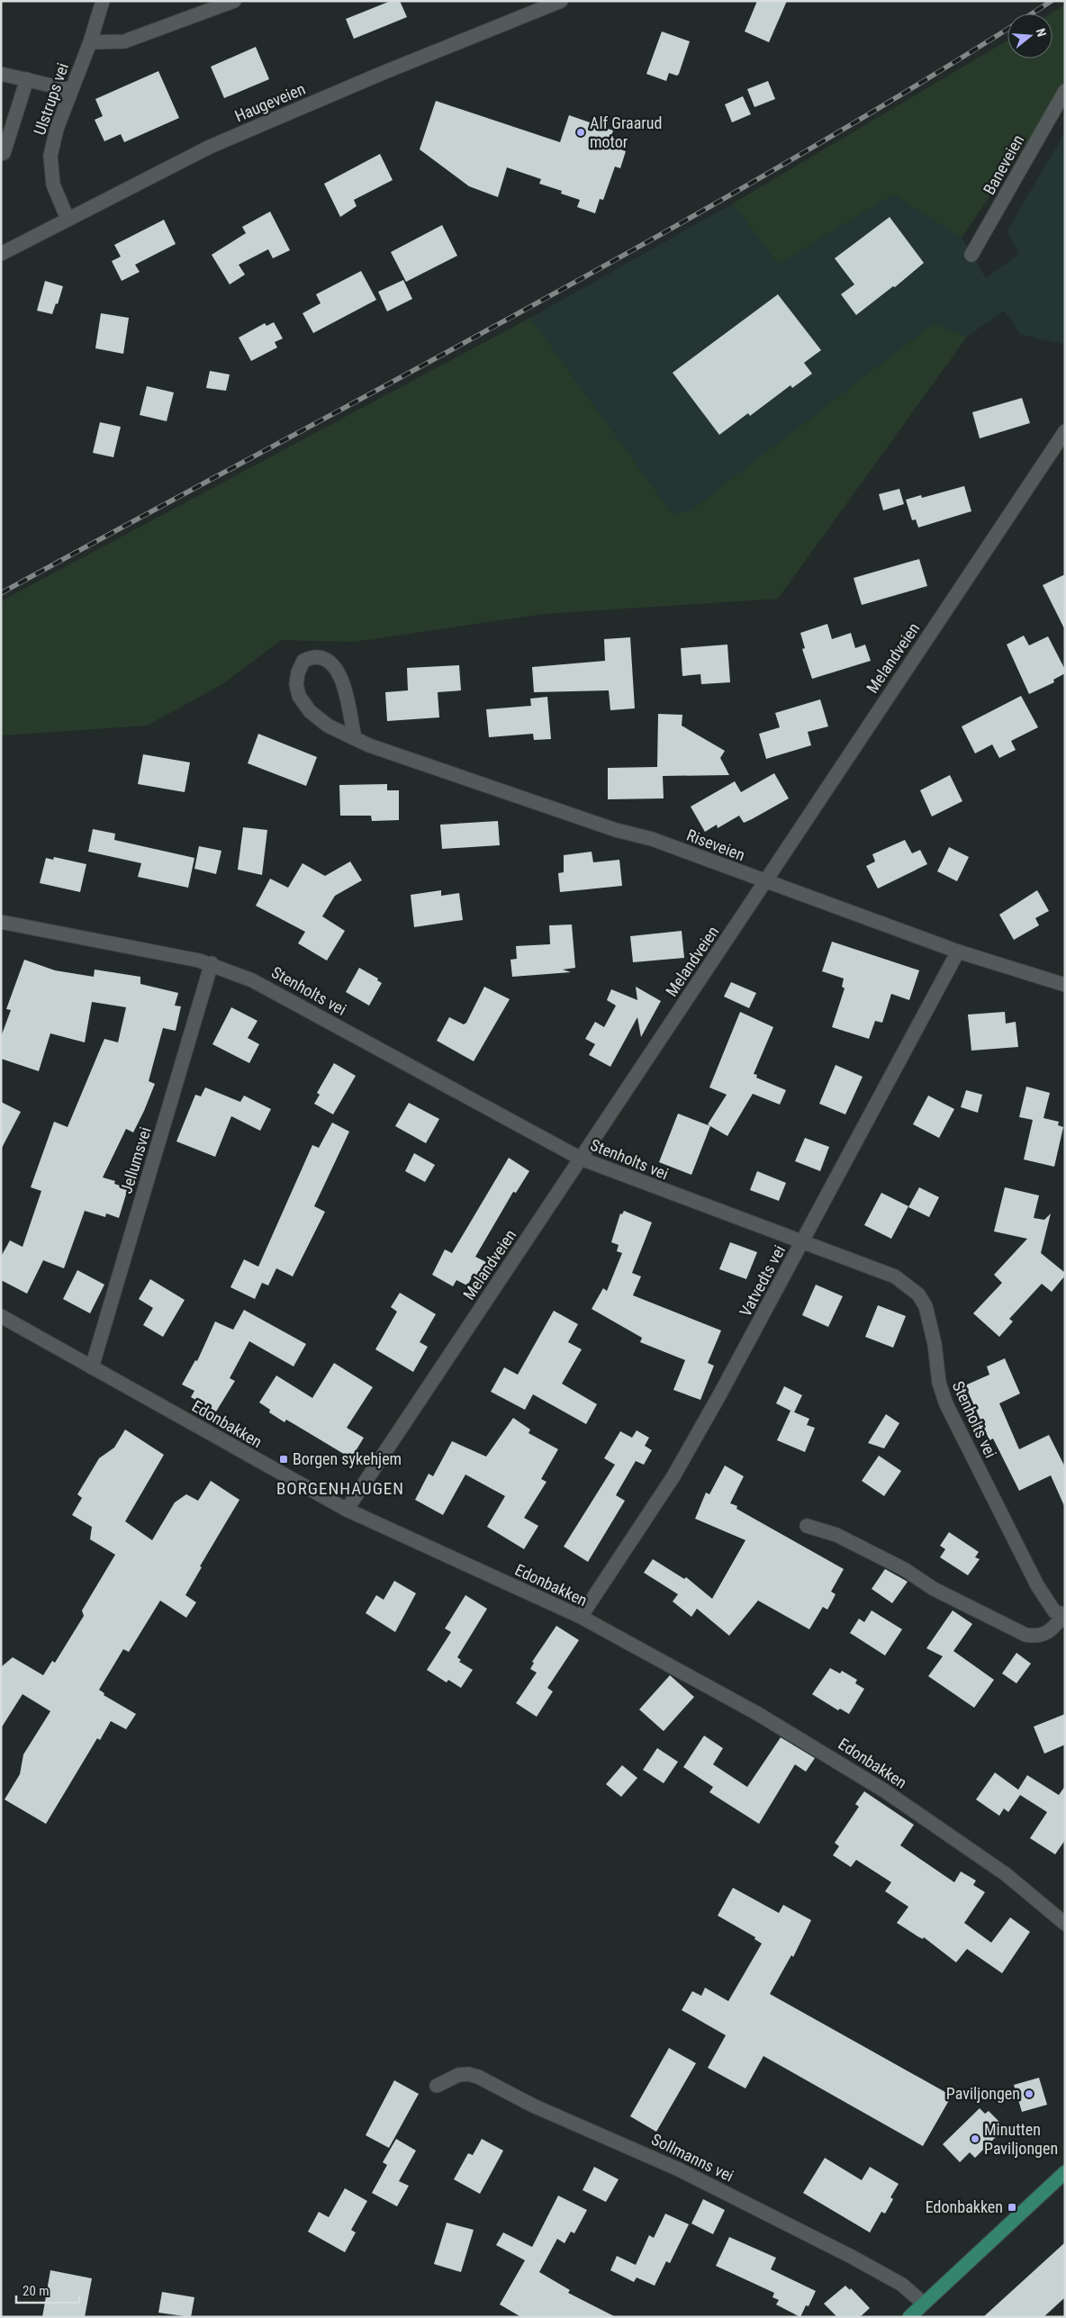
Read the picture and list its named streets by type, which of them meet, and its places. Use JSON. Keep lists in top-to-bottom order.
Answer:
{
  "streets": {
    "street": [
      "Ulstrups vei",
      "Haugeveien",
      "Baneveien",
      "Melandveien",
      "Riseveien",
      "Stenholts vei",
      "Jellumsvei",
      "Vatvedts vei",
      "Edonbakken",
      "Sollmanns vei"
    ]
  },
  "crossings": [
    ["Ulstrups vei", "Haugeveien"],
    ["Melandveien", "Riseveien"],
    ["Melandveien", "Stenholts vei"],
    ["Melandveien", "Edonbakken"],
    ["Riseveien", "Vatvedts vei"],
    ["Stenholts vei", "Jellumsvei"],
    ["Stenholts vei", "Vatvedts vei"],
    ["Jellumsvei", "Edonbakken"],
    ["Vatvedts vei", "Edonbakken"]
  ],
  "districts": ["BORGENHAUGEN"],
  "places": {
    "other": ["Alf Graarud motor", "Paviljongen", "Minutten Paviljongen"],
    "transit": ["Borgen sykehjem", "Edonbakken"]
  },
  "scale_bar": "20 m",
  "north": "right"
}
